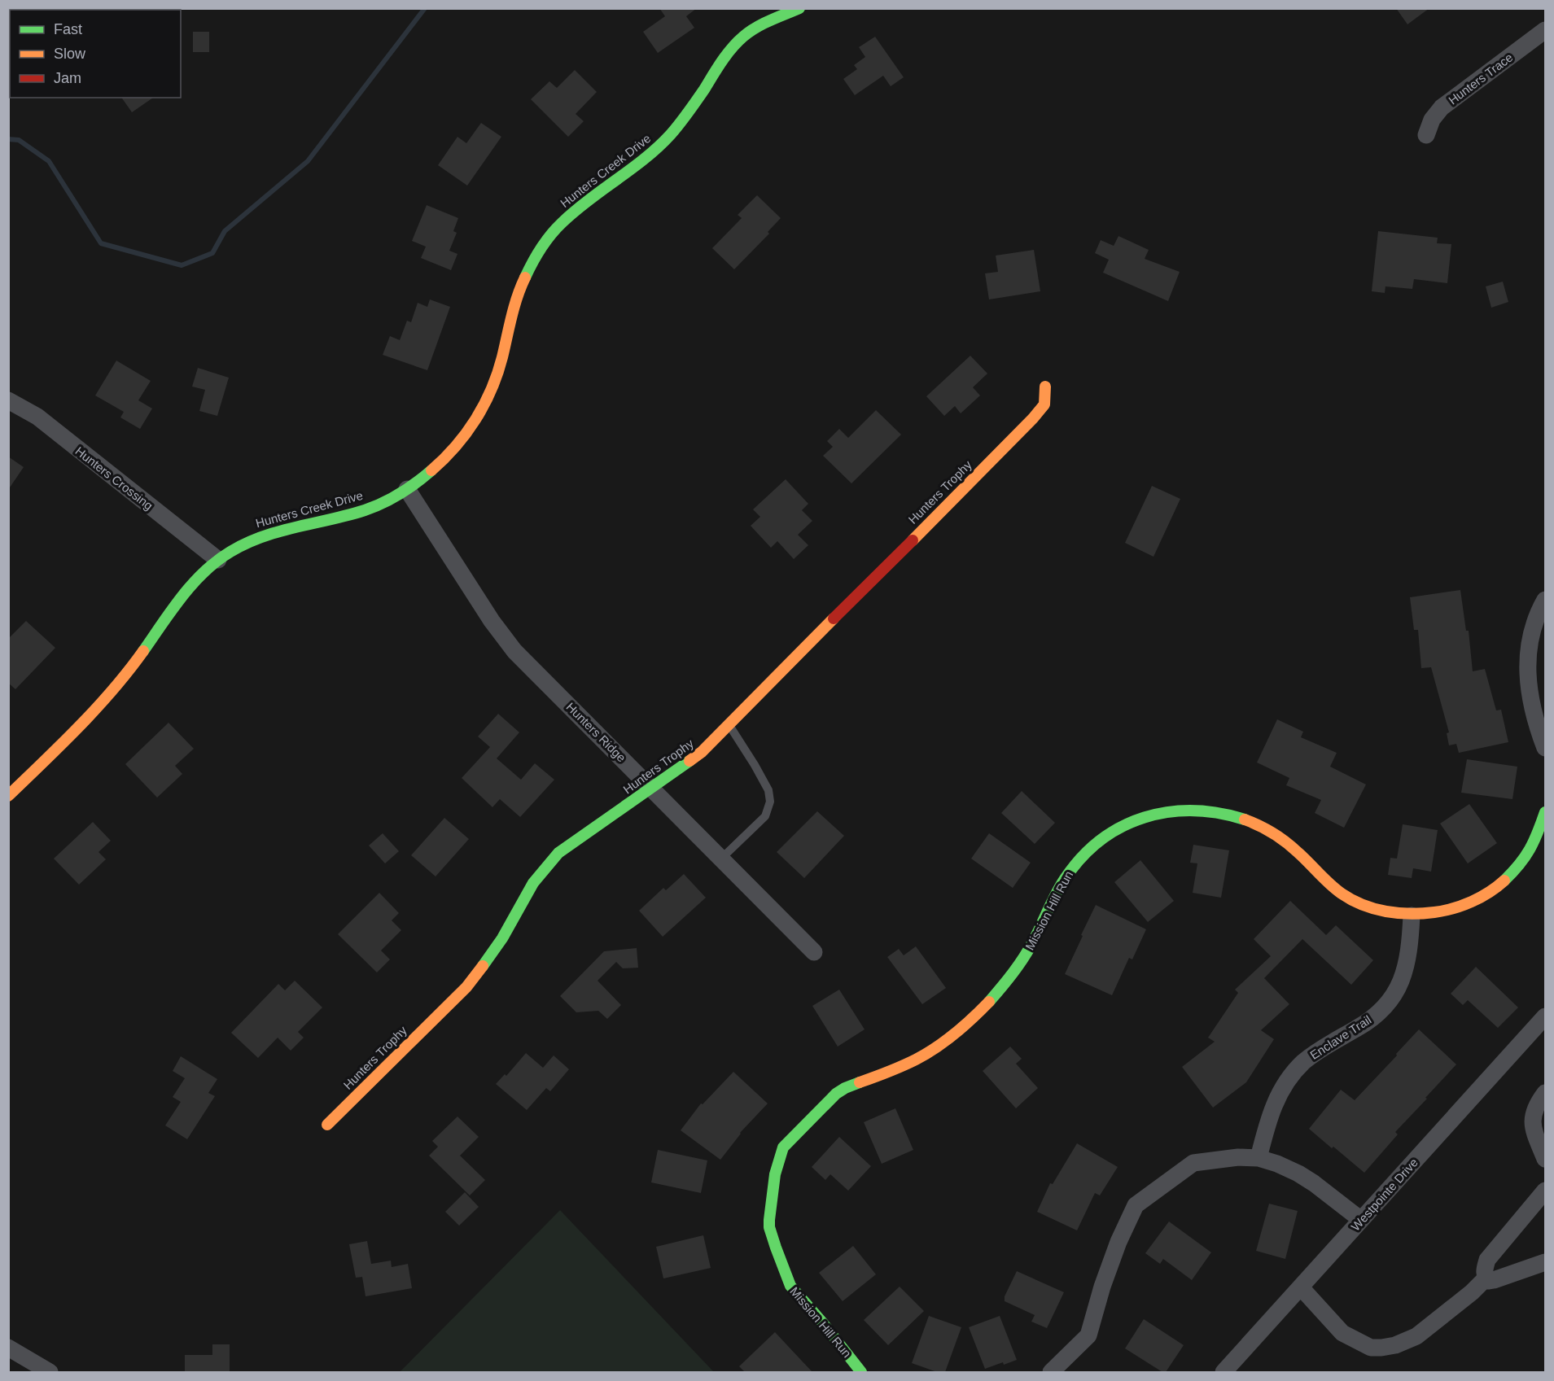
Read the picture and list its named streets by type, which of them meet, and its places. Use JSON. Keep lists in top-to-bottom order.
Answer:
{
  "streets": {
    "street": [
      "Hunters Trace",
      "Hunters Creek Drive",
      "Hunters Crossing",
      "Hunters Trophy",
      "Hunters Ridge",
      "Mission Hill Run",
      "Enclave Trail",
      "Westpointe Drive"
    ]
  },
  "crossings": [
    ["Hunters Creek Drive", "Hunters Crossing"],
    ["Hunters Creek Drive", "Hunters Ridge"],
    ["Hunters Trophy", "Hunters Ridge"],
    ["Mission Hill Run", "Enclave Trail"]
  ],
  "legend": ["Fast", "Slow", "Jam"]
}
